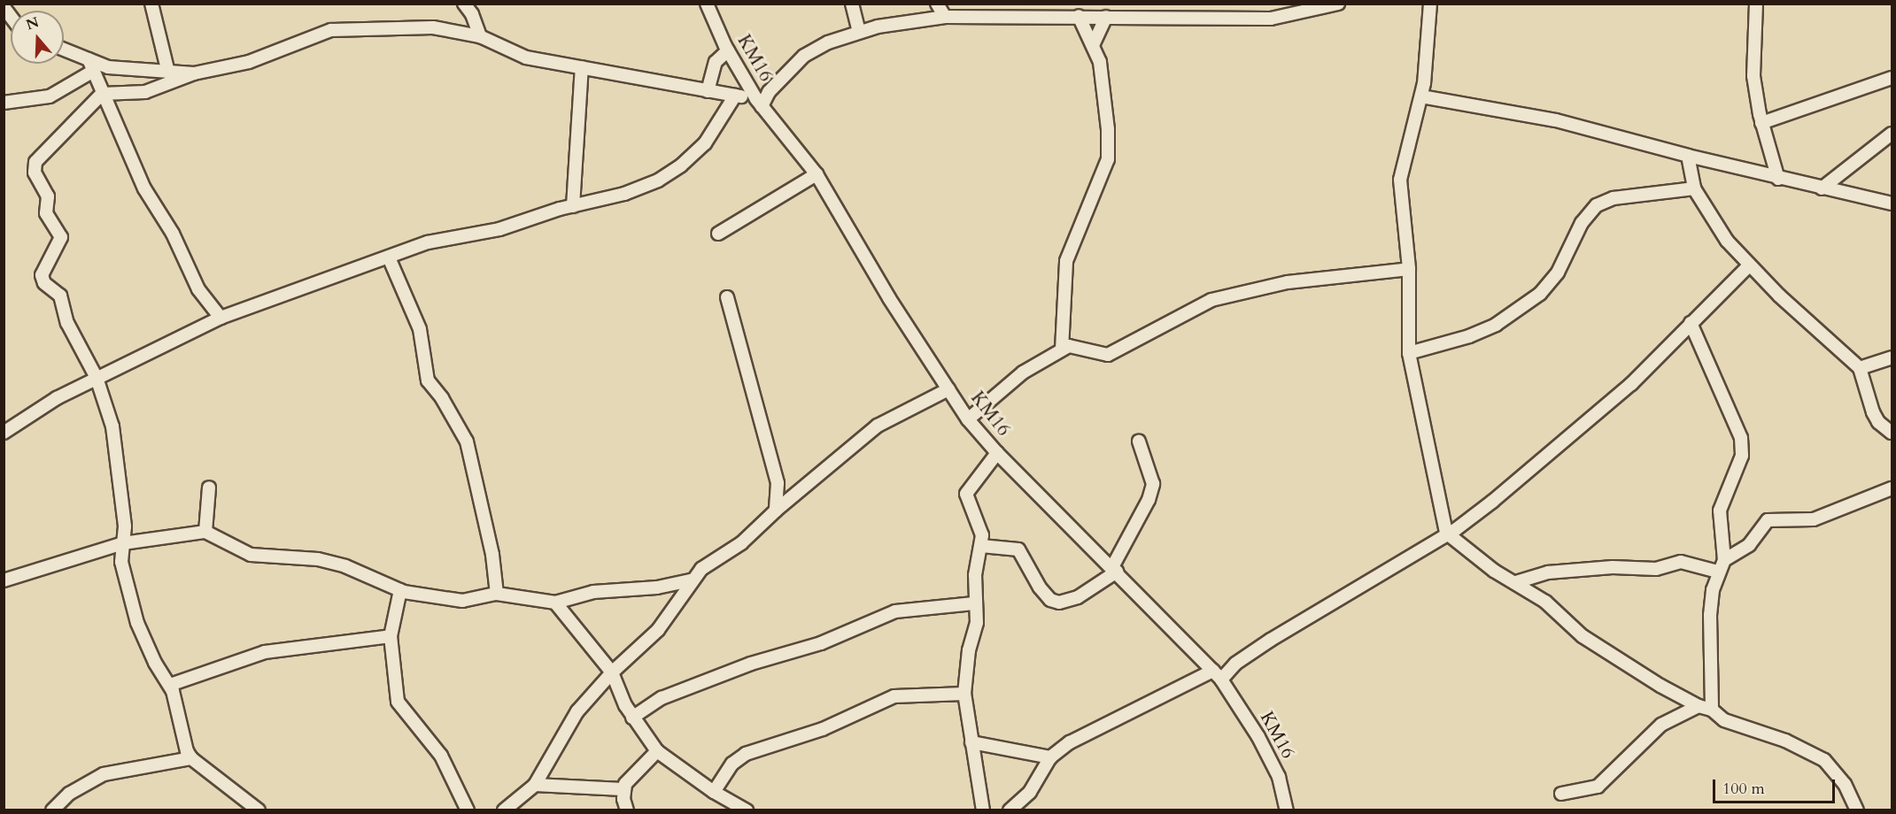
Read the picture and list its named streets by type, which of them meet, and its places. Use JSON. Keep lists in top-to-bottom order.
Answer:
{
  "streets": {
    "street": ["KM16"]
  },
  "scale_bar": "100 m",
  "north": "top"
}
